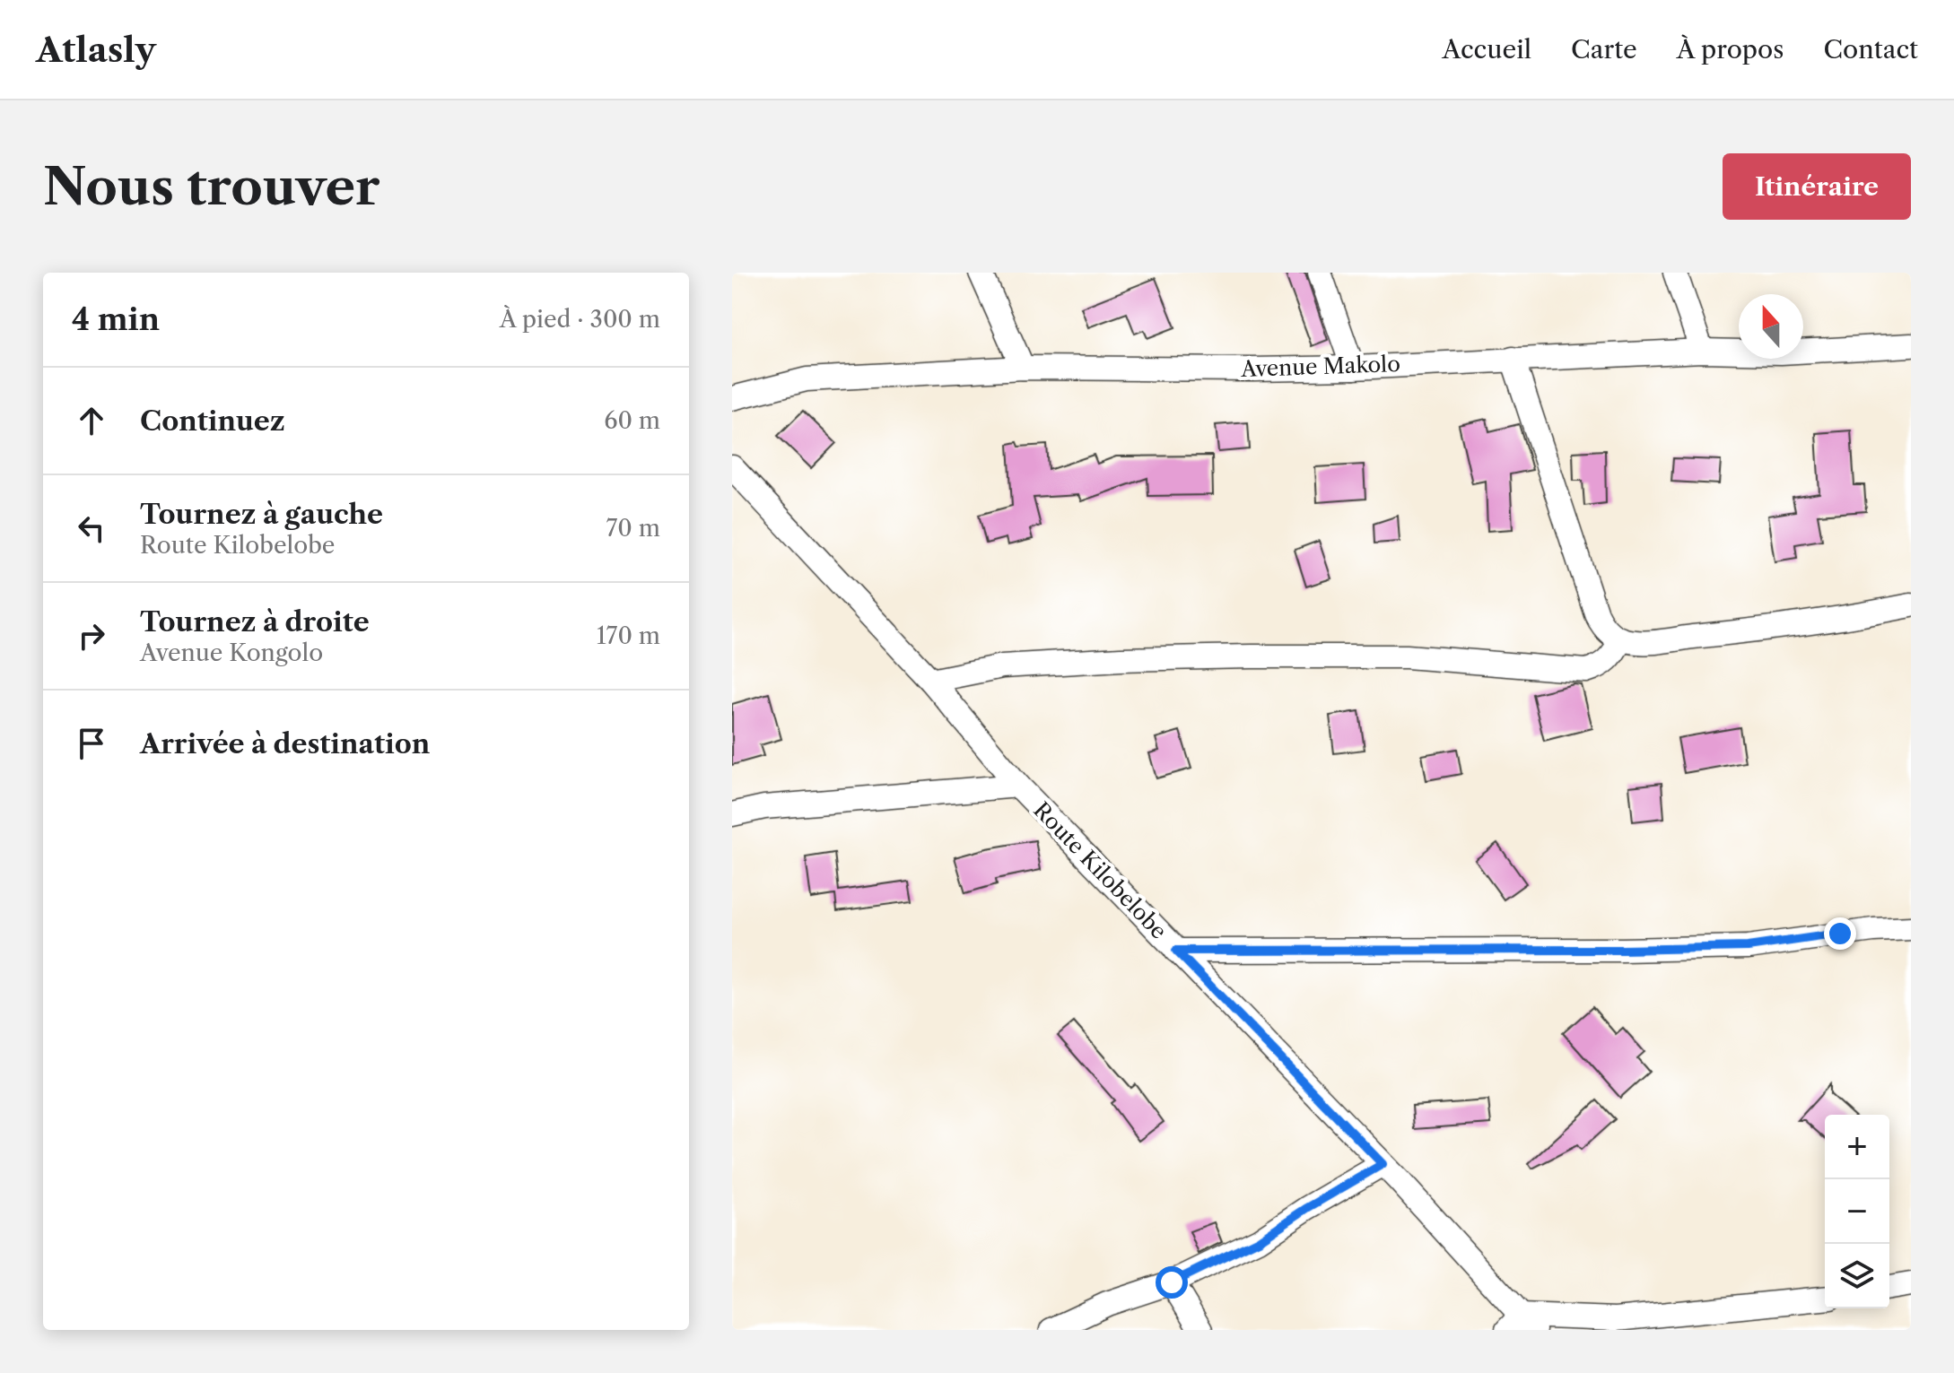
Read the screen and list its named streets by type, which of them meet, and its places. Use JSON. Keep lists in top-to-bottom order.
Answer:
{
  "streets": {
    "street": ["Avenue Makolo", "Route Kilobelobe"]
  },
  "north": "top",
  "page": {
    "header": "Atlasly",
    "nav": [
      "Accueil",
      "Carte",
      "À propos",
      "Contact"
    ],
    "buttons": "Itinéraire",
    "title": "Nous trouver",
    "heading": ["4 min", "À pied · 300 m"],
    "list": [
      ["Continuez", "60 m"],
      ["Tournez à gauche", "Route Kilobelobe", "70 m"],
      ["Tournez à droite", "Avenue Kongolo", "170 m"],
      "Arrivée à destination"
    ],
    "map_buttons": ["+", "−"]
  }
}
